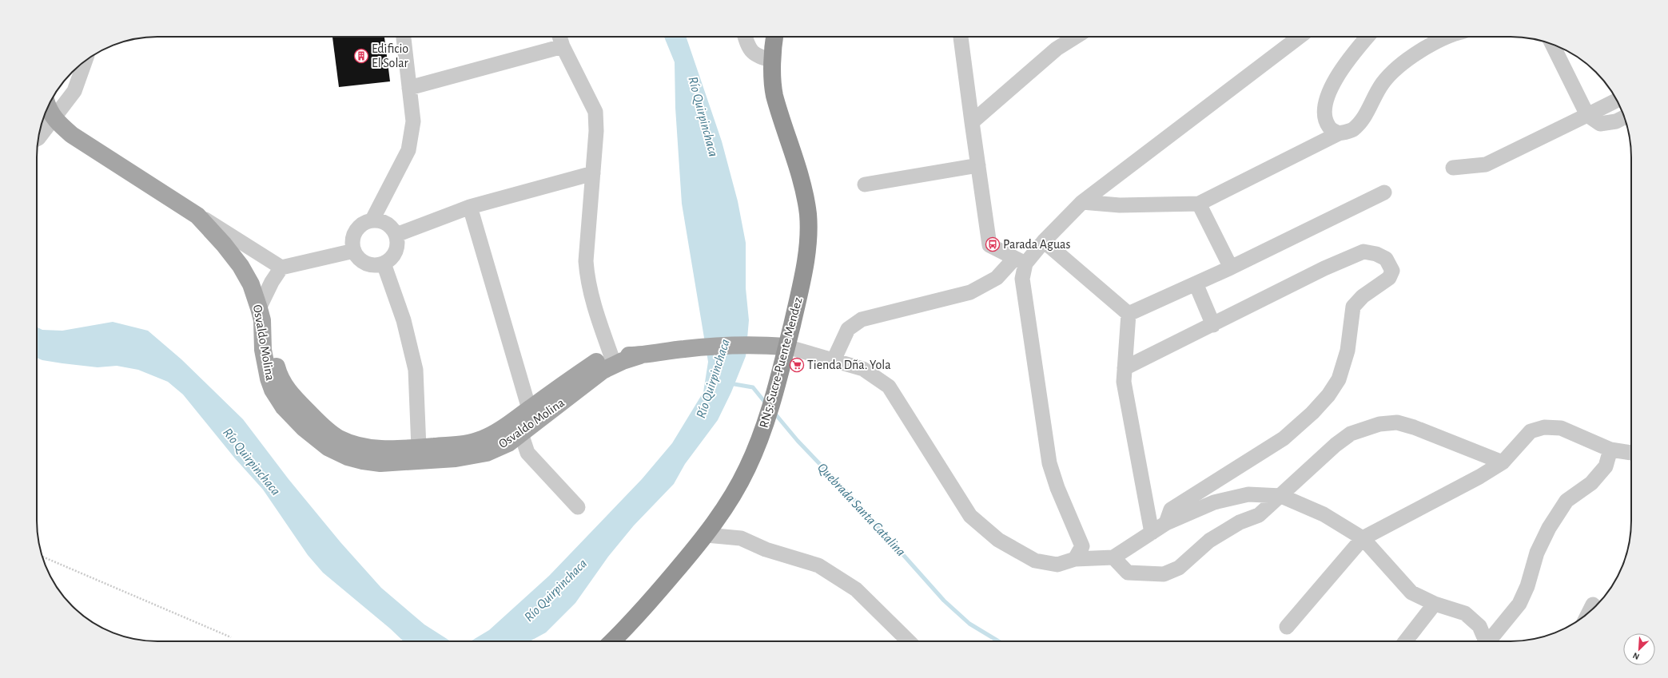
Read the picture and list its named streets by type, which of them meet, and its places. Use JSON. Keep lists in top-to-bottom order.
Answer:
{
  "streets": {
    "highway": ["RN5: Sucre-Puente Mendez"],
    "main road": ["Osvaldo Molina"]
  },
  "water": ["Río Quirpinchaca", "Quebrada Santa Catalina"],
  "places": {
    "building": ["Edificio El Solar"],
    "bus stop": ["Parada Aguas"],
    "supermarket": ["Tienda Dña. Yola"]
  },
  "north": "bottom left"
}
